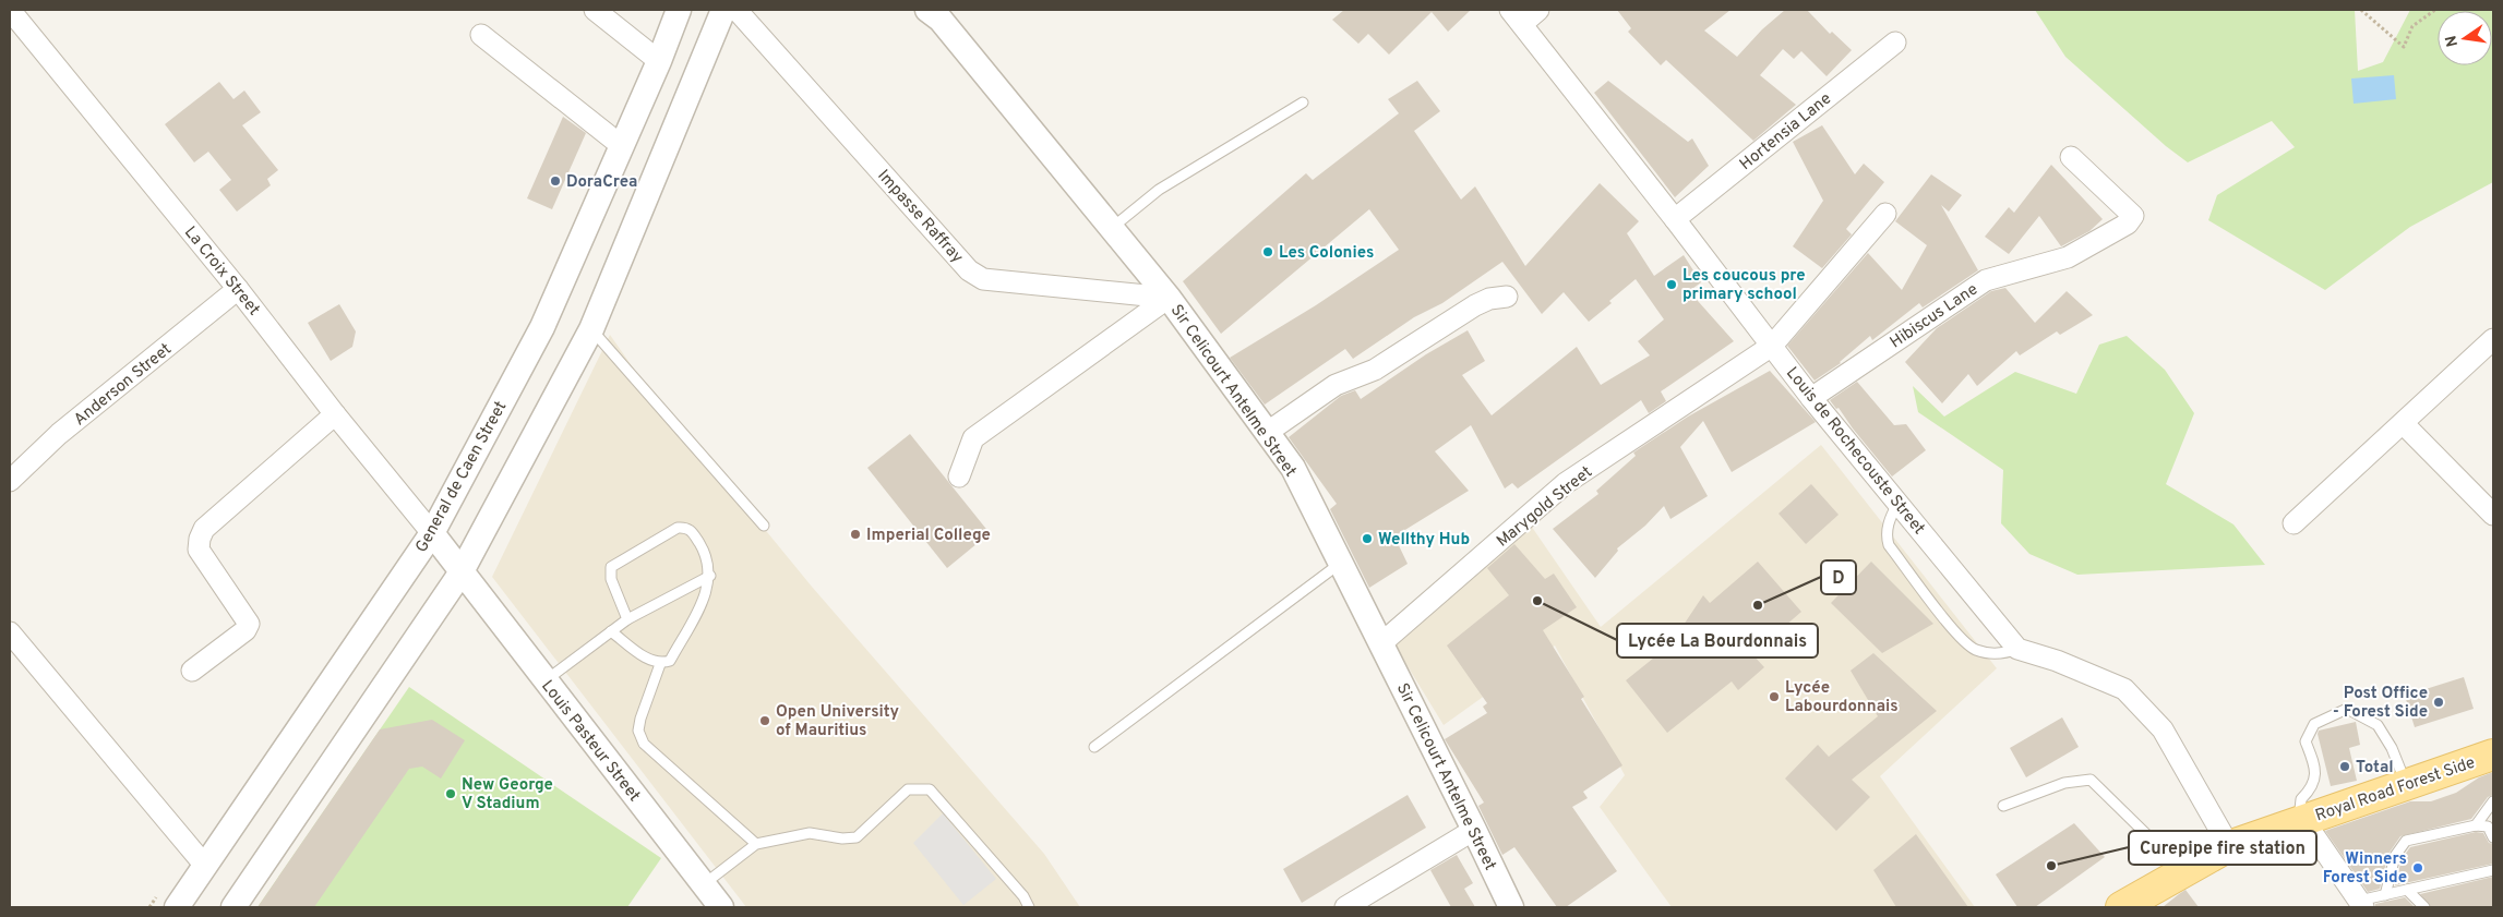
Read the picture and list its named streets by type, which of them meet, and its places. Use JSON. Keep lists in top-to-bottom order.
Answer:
{
  "streets": {
    "main road": ["Royal Road Forest Side"],
    "street": [
      "Hortensia Lane",
      "Impasse Raffray",
      "La Croix Street",
      "Hibiscus Lane",
      "Anderson Street",
      "Sir Celicourt Antelme Street",
      "Louis de Rochecouste Street",
      "General de Caen Street",
      "Marygold Street",
      "Louis Pasteur Street"
    ]
  },
  "crossings": [
    ["Hortensia Lane", "Louis de Rochecouste Street"],
    ["Impasse Raffray", "Sir Celicourt Antelme Street"],
    ["La Croix Street", "Anderson Street"],
    ["La Croix Street", "General de Caen Street"],
    ["La Croix Street", "Louis Pasteur Street"],
    ["Hibiscus Lane", "Louis de Rochecouste Street"],
    ["Sir Celicourt Antelme Street", "Marygold Street"],
    ["Louis de Rochecouste Street", "Marygold Street"],
    ["General de Caen Street", "Louis Pasteur Street"]
  ],
  "places": [
    "DoraCrea",
    "Les Colonies",
    "Les coucous pre primary school",
    "Imperial College",
    "Wellthy Hub",
    "Lycée La Bourdonnais",
    "D",
    "Lycée Labourdonnais",
    "Post Office - Forest Side",
    "Open University of Mauritius",
    "Total",
    "New George V Stadium",
    "Curepipe fire station",
    "Winners Forest Side"
  ],
  "north": "left"
}
